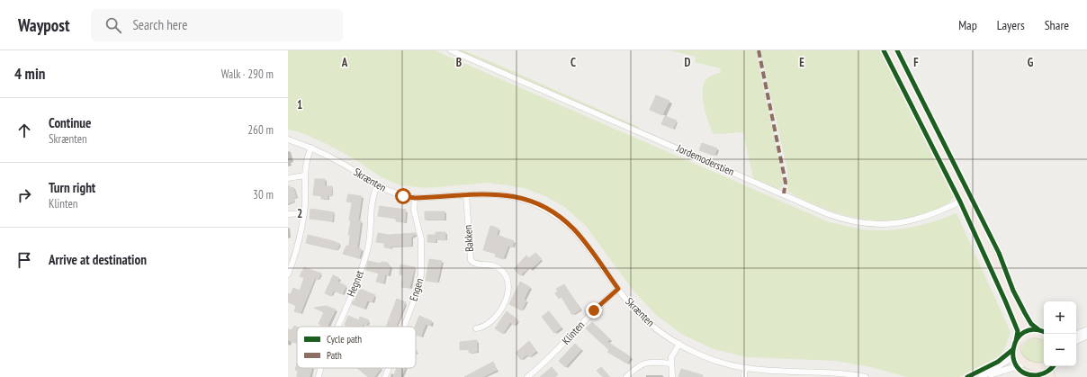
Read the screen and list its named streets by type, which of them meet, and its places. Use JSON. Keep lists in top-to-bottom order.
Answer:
{
  "streets": {
    "street": [
      "Jordemoderstien",
      "Skrænten",
      "Bakken",
      "Hegnet",
      "Engen",
      "Klinten"
    ]
  },
  "crossings": [
    ["Skrænten", "Bakken"],
    ["Skrænten", "Hegnet"],
    ["Skrænten", "Engen"],
    ["Skrænten", "Klinten"]
  ],
  "legend": ["Cycle path", "Path"],
  "page": {
    "header": "Waypost",
    "search": "Search here",
    "nav": ["Map", "Layers", "Share"],
    "heading": ["4 min", "Walk · 290 m"],
    "list": [
      ["Continue", "Skrænten", "260 m"],
      ["Turn right", "Klinten", "30 m"],
      "Arrive at destination"
    ],
    "map_buttons": ["+", "−"]
  },
  "grid": {
    "columns": [
      "A",
      "B",
      "C",
      "D",
      "E",
      "F",
      "G"
    ],
    "rows": ["1", "2"]
  }
}
